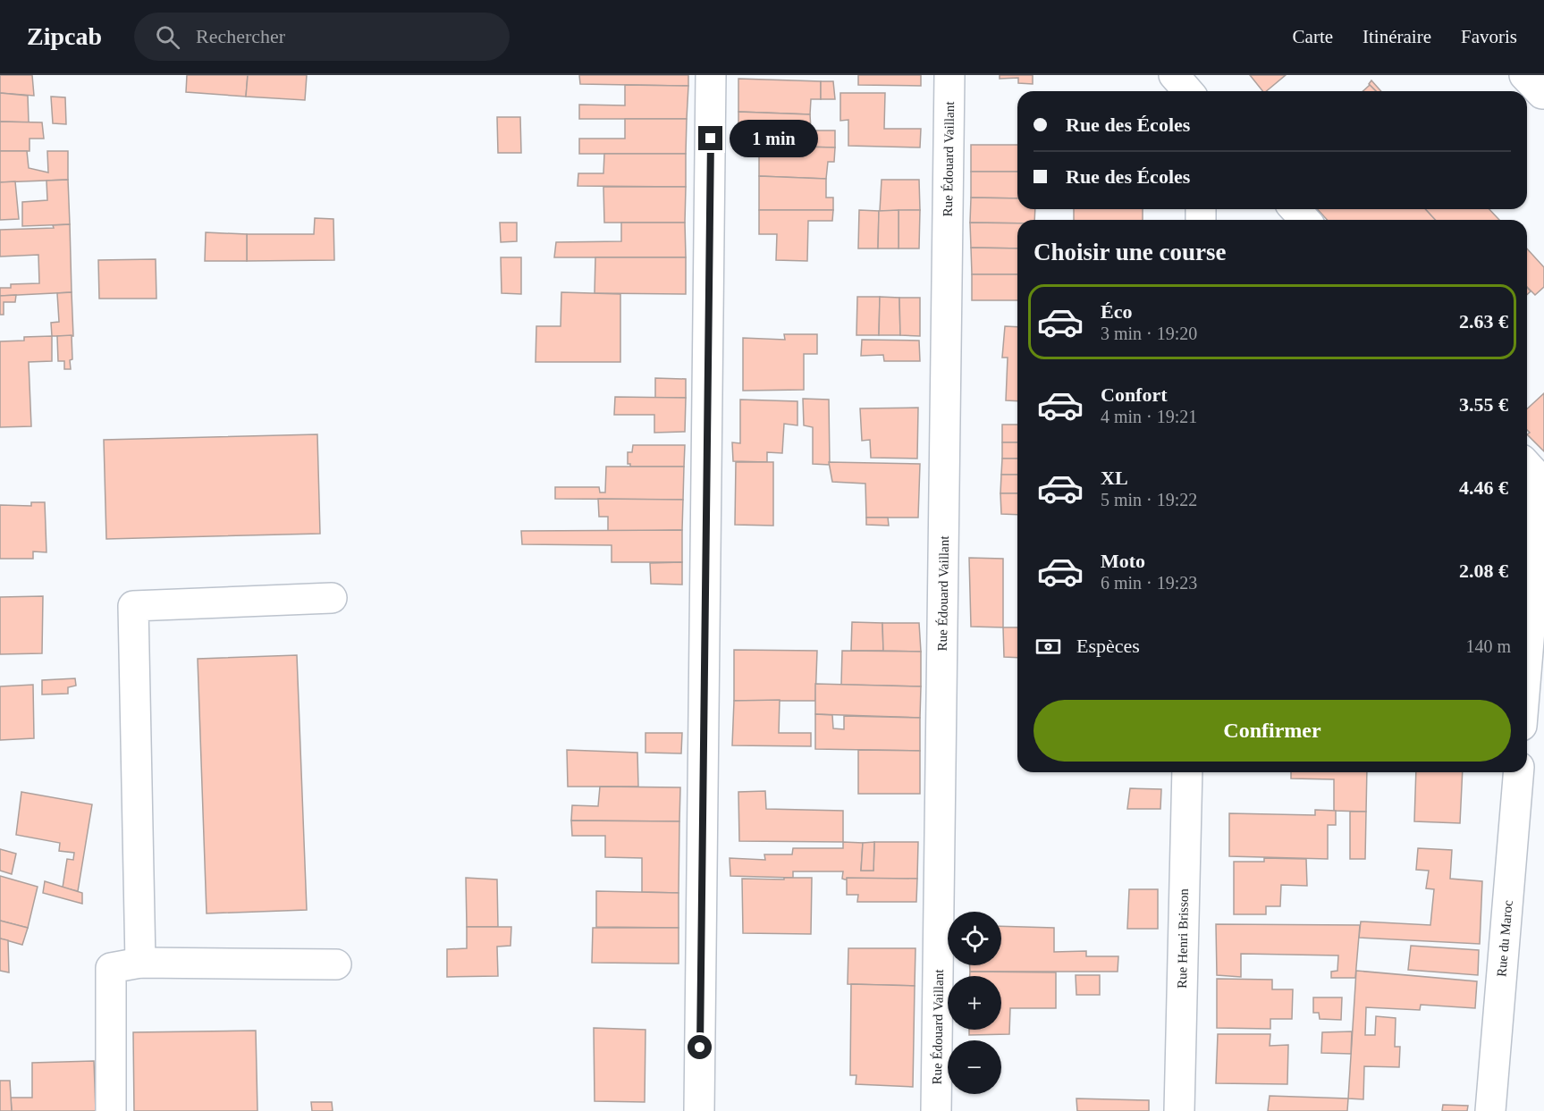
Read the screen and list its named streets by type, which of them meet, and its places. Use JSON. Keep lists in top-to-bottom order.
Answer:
{
  "streets": {
    "street": ["Rue Édouard Vaillant", "Rue Henri Brisson", "Rue du Maroc"]
  },
  "page": {
    "header": "Zipcab",
    "search": "Rechercher",
    "nav": ["Carte", "Itinéraire", "Favoris"],
    "banner": ["Rue des Écoles", "Rue des Écoles"],
    "bubble": "1 min",
    "heading": "Choisir une course",
    "list": [
      {
        "name": "Éco",
        "note": "3 min · 19:20",
        "value": "2.63 €"
      },
      {
        "name": "Confort",
        "note": "4 min · 19:21",
        "value": "3.55 €"
      },
      {
        "name": "XL",
        "note": "5 min · 19:22",
        "value": "4.46 €"
      },
      {
        "name": "Moto",
        "note": "6 min · 19:23",
        "value": "2.08 €"
      }
    ],
    "pay": ["Espèces", "140 m"],
    "buttons": "Confirmer",
    "map_buttons": ["+", "−"]
  }
}
